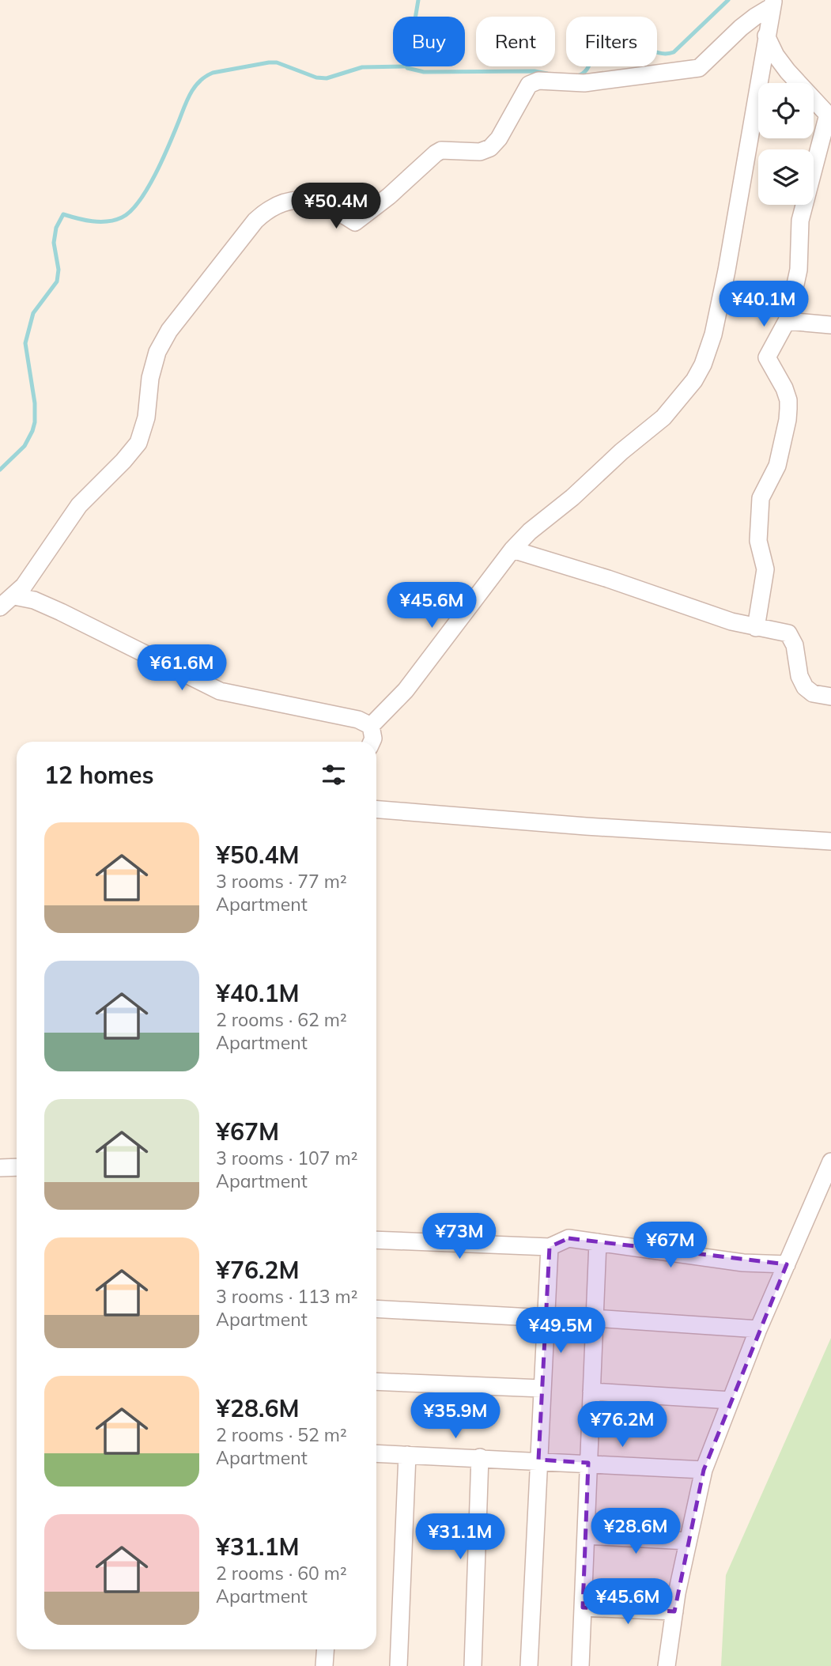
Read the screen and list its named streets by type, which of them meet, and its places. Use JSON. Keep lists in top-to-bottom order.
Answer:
{
  "page": {
    "chip": ["Buy", "Rent", "Filters"],
    "price": [
      "¥50.4M",
      "¥40.1M",
      "¥45.6M",
      "¥61.6M",
      "¥73M",
      "¥67M",
      "¥49.5M",
      "¥35.9M",
      "¥76.2M",
      "¥28.6M",
      "¥31.1M",
      "¥45.6M"
    ],
    "heading": "12 homes",
    "list": [
      {
        "name": "¥50.4M",
        "note": "3 rooms · 77 m² · Apartment"
      },
      {
        "name": "¥40.1M",
        "note": "2 rooms · 62 m² · Apartment"
      },
      {
        "name": "¥67M",
        "note": "3 rooms · 107 m² · Apartment"
      },
      {
        "name": "¥76.2M",
        "note": "3 rooms · 113 m² · Apartment"
      },
      {
        "name": "¥28.6M",
        "note": "2 rooms · 52 m² · Apartment"
      },
      {
        "name": "¥31.1M",
        "note": "2 rooms · 60 m² · Apartment"
      }
    ]
  }
}
